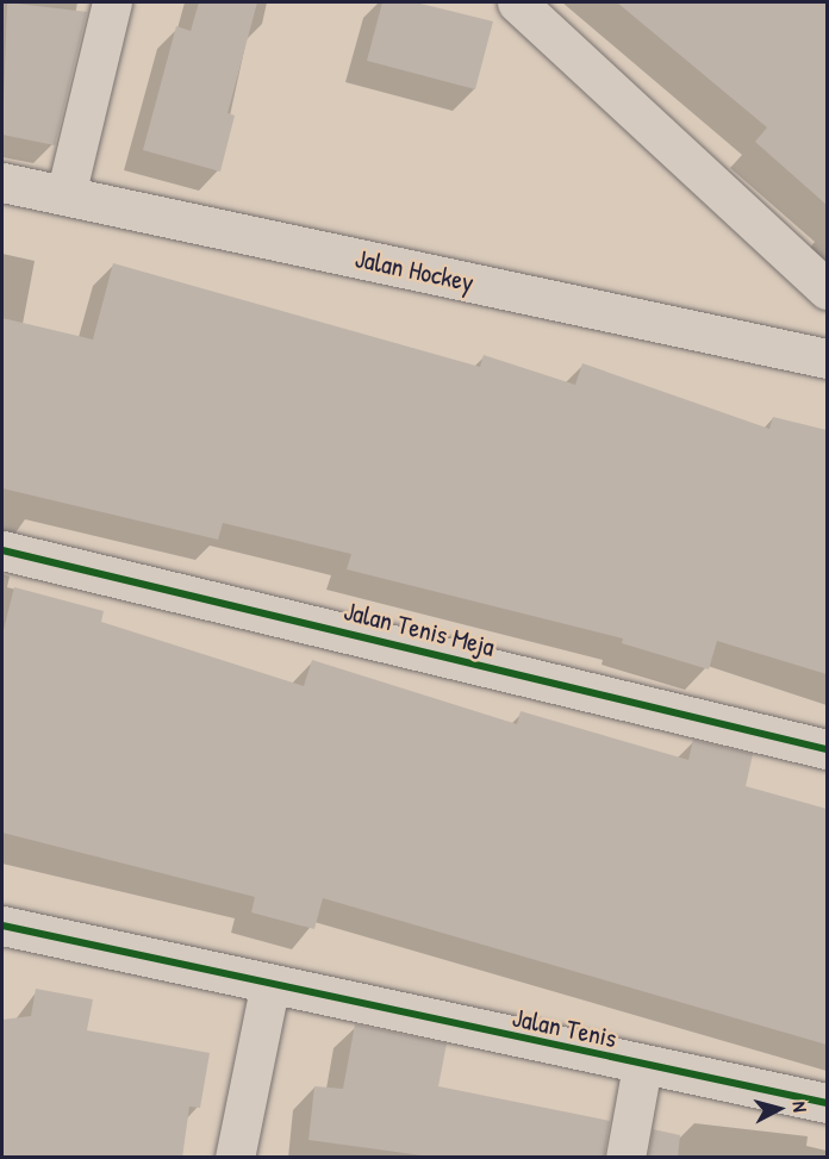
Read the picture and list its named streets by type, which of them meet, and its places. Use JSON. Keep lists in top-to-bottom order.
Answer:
{
  "streets": {
    "street": ["Jalan Hockey", "Jalan Tenis Meja", "Jalan Tenis"]
  },
  "north": "right"
}
